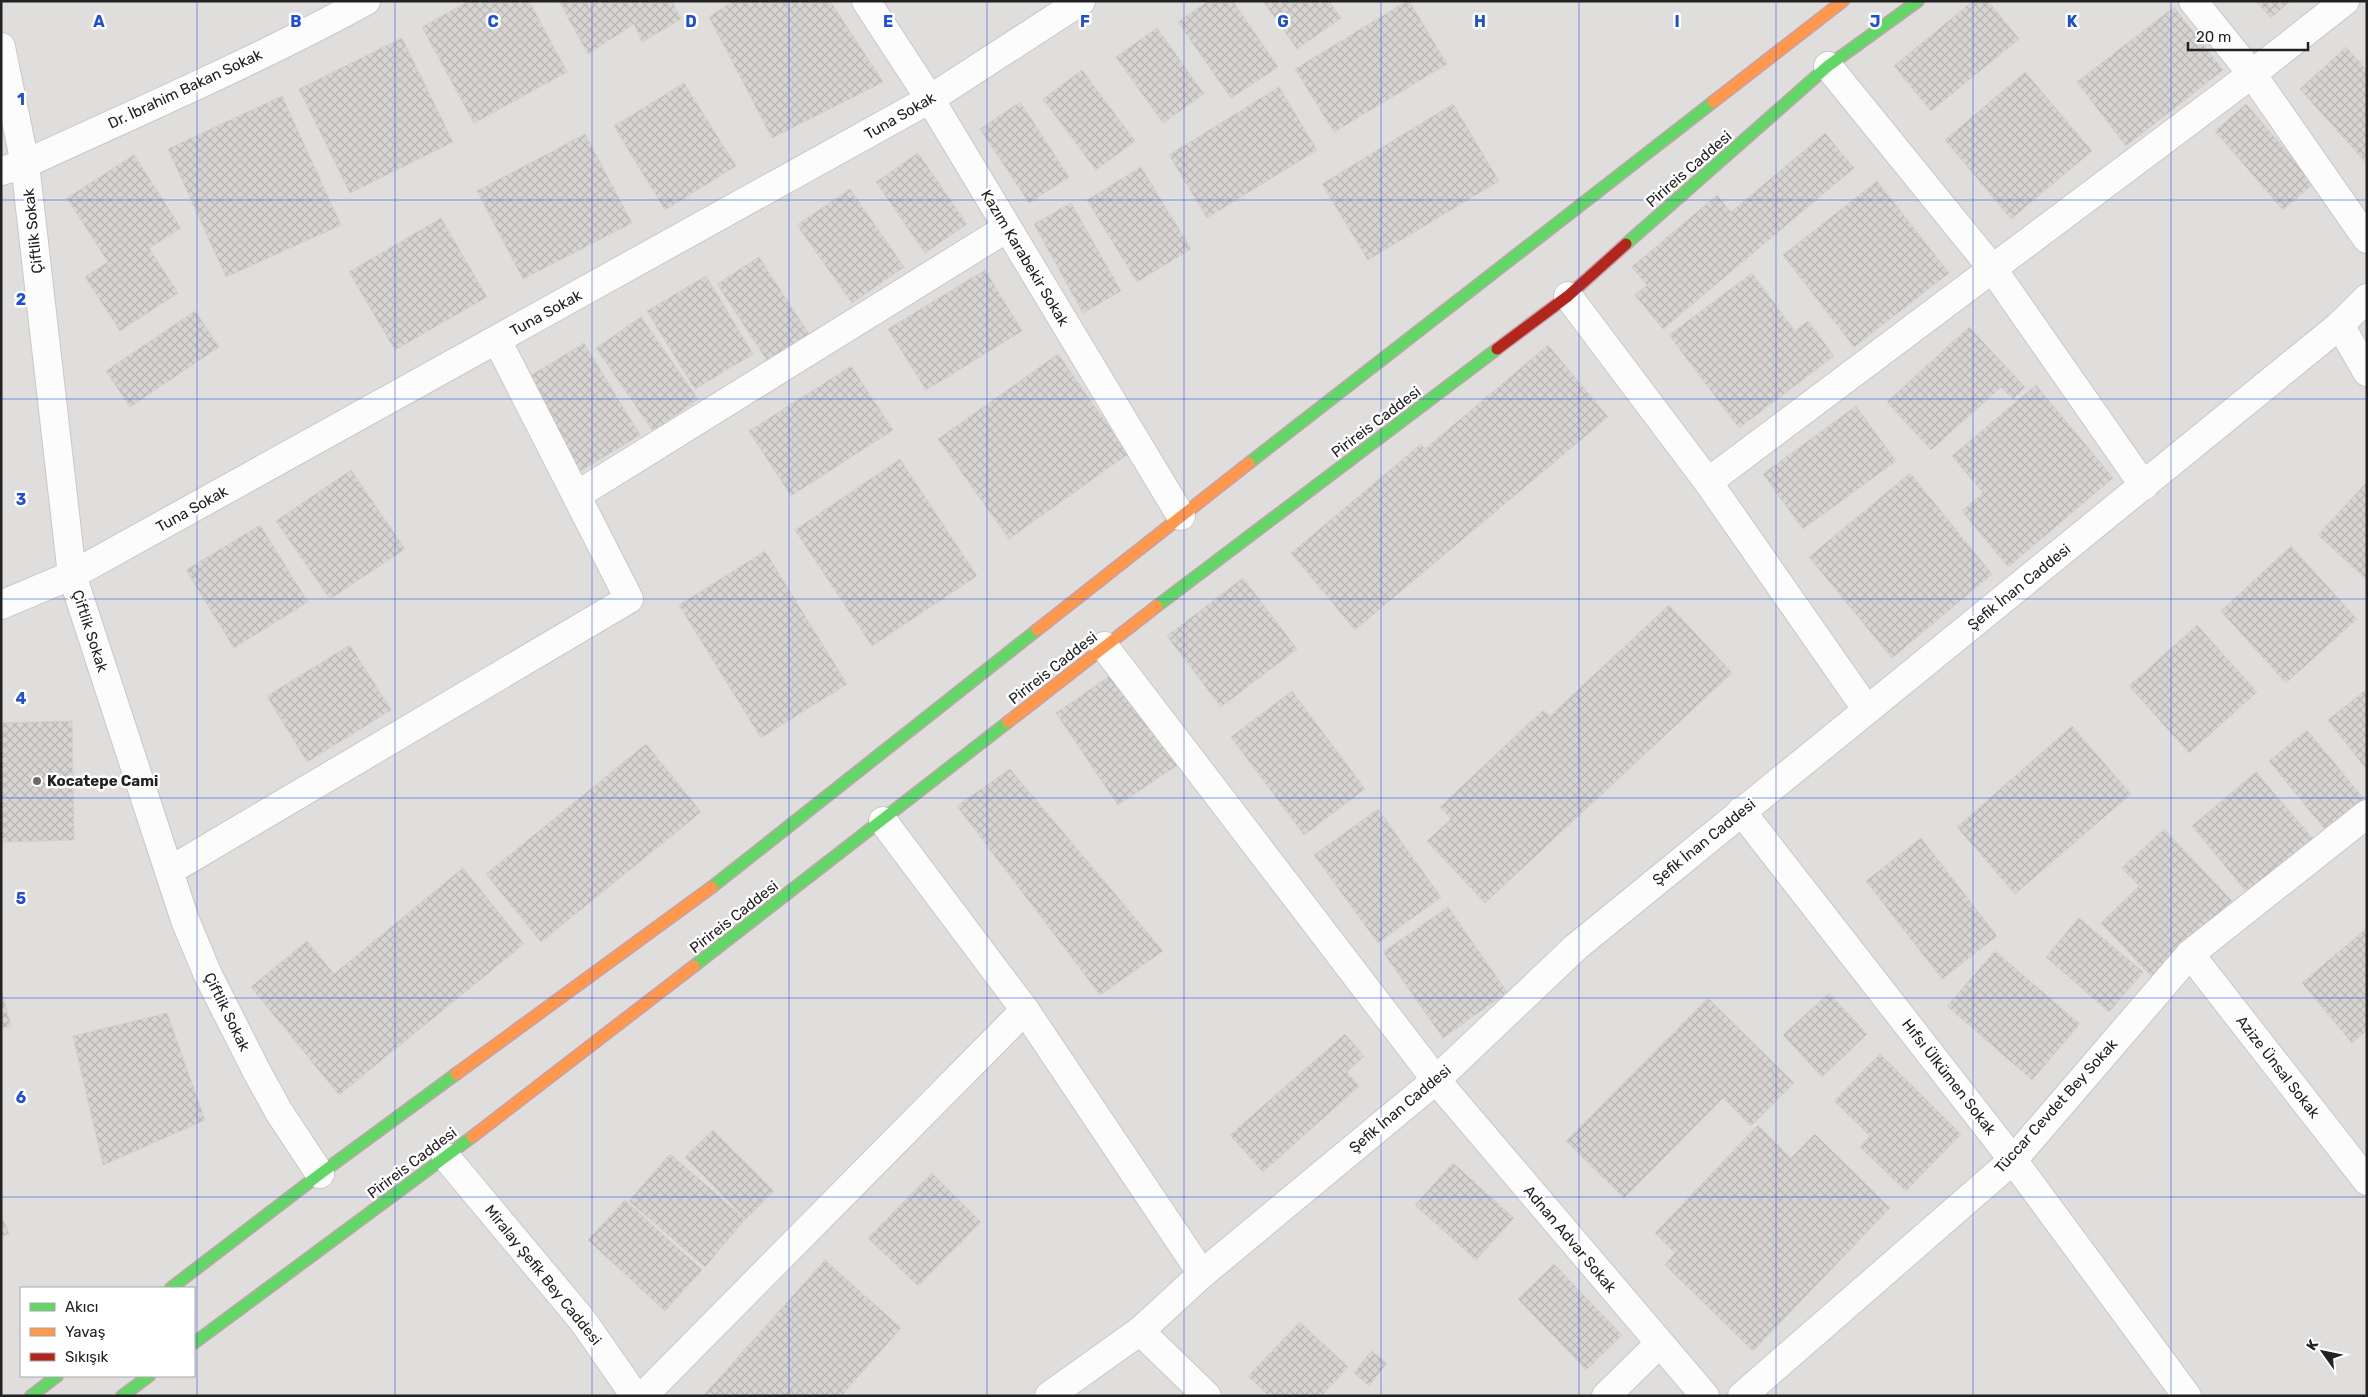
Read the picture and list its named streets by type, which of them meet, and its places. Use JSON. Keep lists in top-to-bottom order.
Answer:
{
  "streets": {
    "highway": ["Pirireis Caddesi"],
    "street": [
      "Dr. İbrahim Bakan Sokak",
      "Tuna Sokak",
      "Çiftlik Sokak",
      "Kazım Karabekir Sokak",
      "Şefik İnan Caddesi",
      "Azize Ünsal Sokak",
      "Hıfsı Ülkümen Sokak",
      "Tüccar Cevdet Bey Sokak",
      "Adnan Advar Sokak",
      "Miralay Şefik Bey Caddesi"
    ]
  },
  "crossings": [
    ["Dr. İbrahim Bakan Sokak", "Çiftlik Sokak"],
    ["Tuna Sokak", "Çiftlik Sokak"],
    ["Tuna Sokak", "Kazım Karabekir Sokak"],
    ["Pirireis Caddesi", "Adnan Advar Sokak"],
    ["Pirireis Caddesi", "Miralay Şefik Bey Caddesi"],
    ["Şefik İnan Caddesi", "Hıfsı Ülkümen Sokak"],
    ["Şefik İnan Caddesi", "Adnan Advar Sokak"],
    ["Azize Ünsal Sokak", "Tüccar Cevdet Bey Sokak"],
    ["Hıfsı Ülkümen Sokak", "Tüccar Cevdet Bey Sokak"]
  ],
  "places": ["Kocatepe Cami"],
  "legend": ["Akıcı", "Yavaş", "Sıkışık"],
  "scale_bar": "20 m",
  "north": "top left",
  "grid": {
    "columns": [
      "A",
      "B",
      "C",
      "D",
      "E",
      "F",
      "G",
      "H",
      "I",
      "J",
      "K"
    ],
    "rows": [
      "1",
      "2",
      "3",
      "4",
      "5",
      "6"
    ]
  }
}
